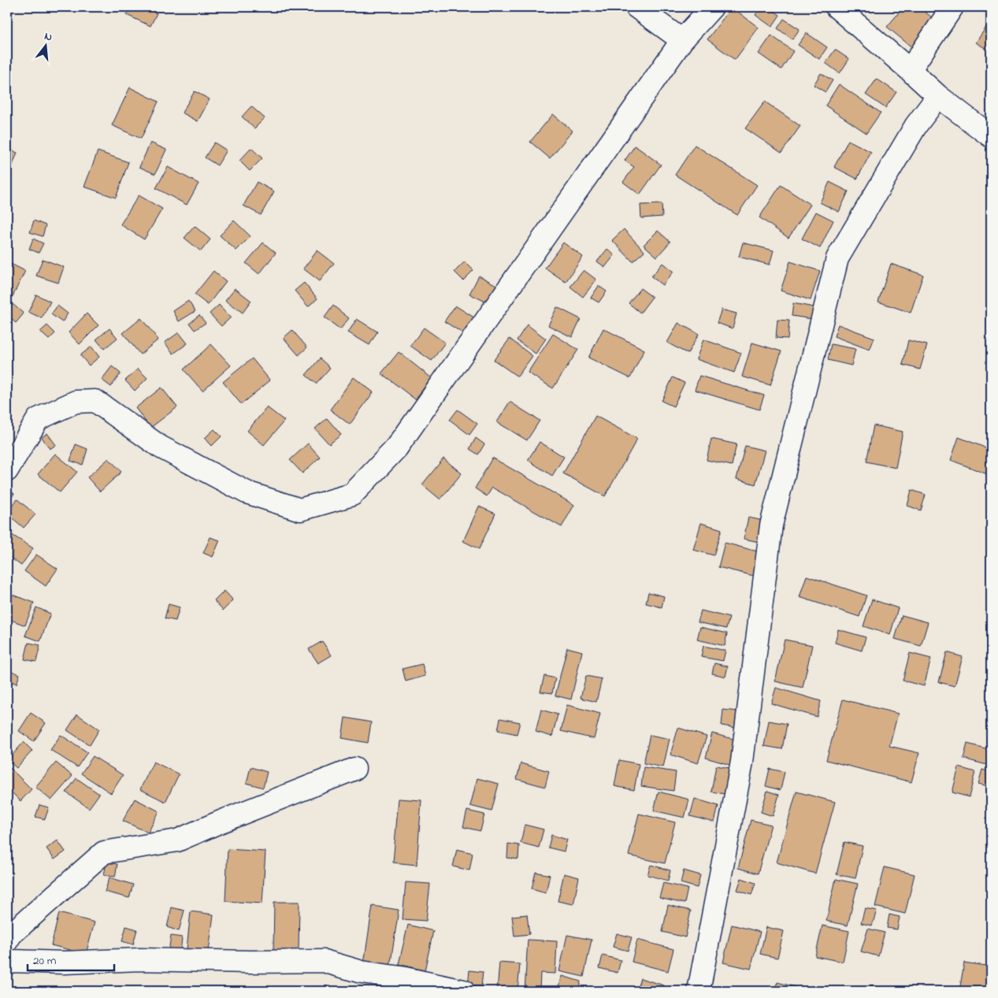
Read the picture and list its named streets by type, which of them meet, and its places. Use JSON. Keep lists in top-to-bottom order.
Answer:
{
  "scale_bar": "20 m",
  "north": "top"
}
